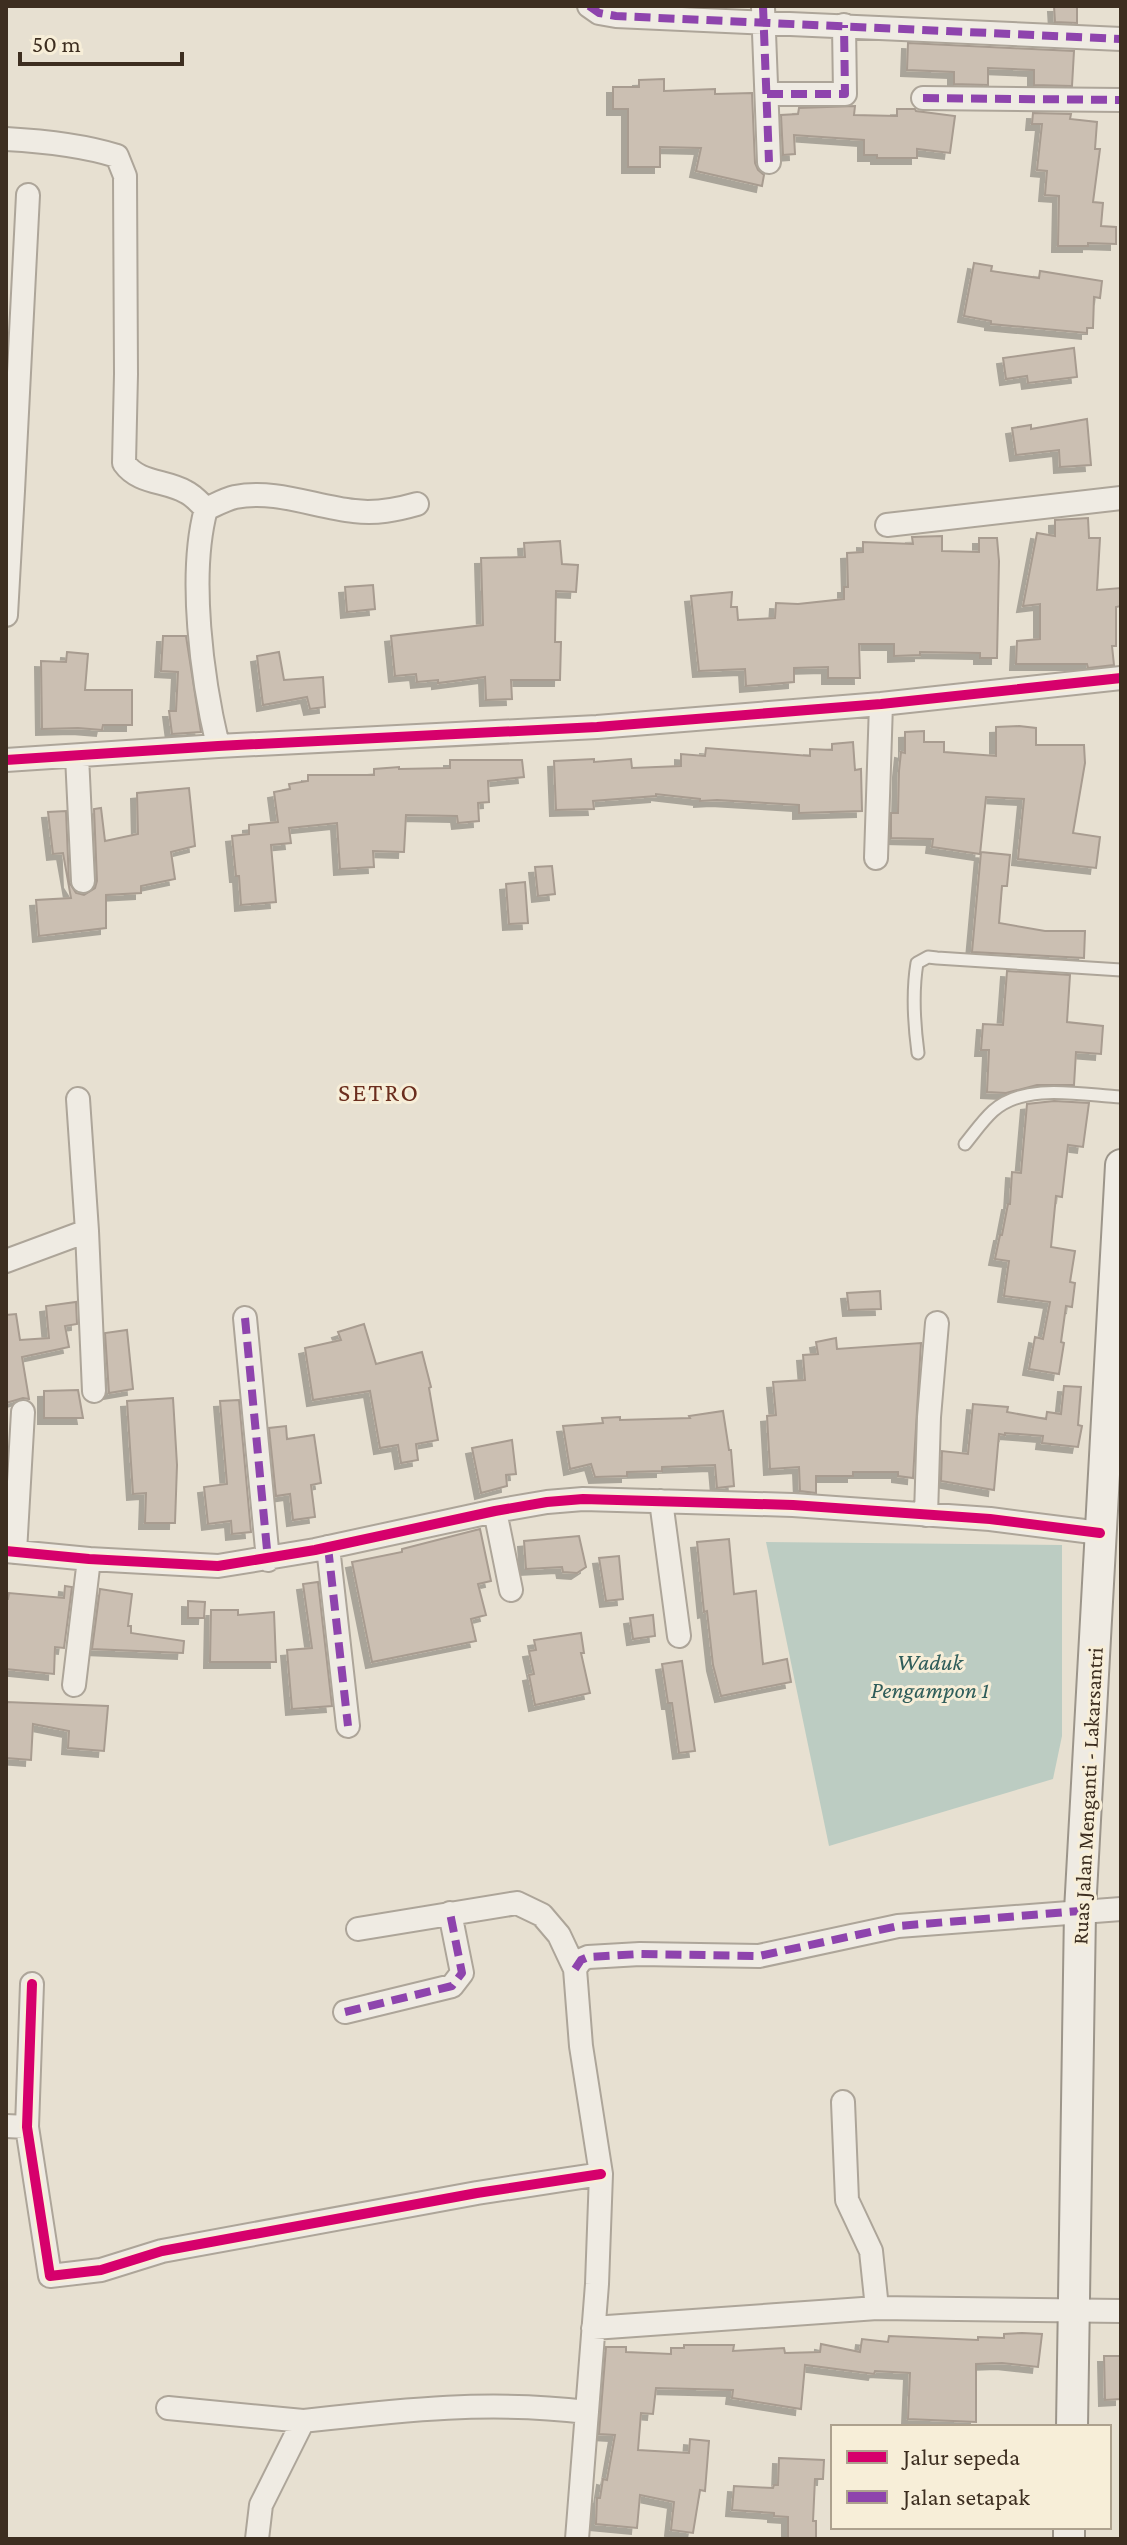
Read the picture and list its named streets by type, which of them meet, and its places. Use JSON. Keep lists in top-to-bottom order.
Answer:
{
  "streets": {
    "main road": ["Ruas Jalan Menganti - Lakarsantri"]
  },
  "districts": ["SETRO"],
  "water": ["Waduk Pengampon 1"],
  "legend": ["Jalur sepeda", "Jalan setapak"],
  "scale_bar": "50 m"
}
